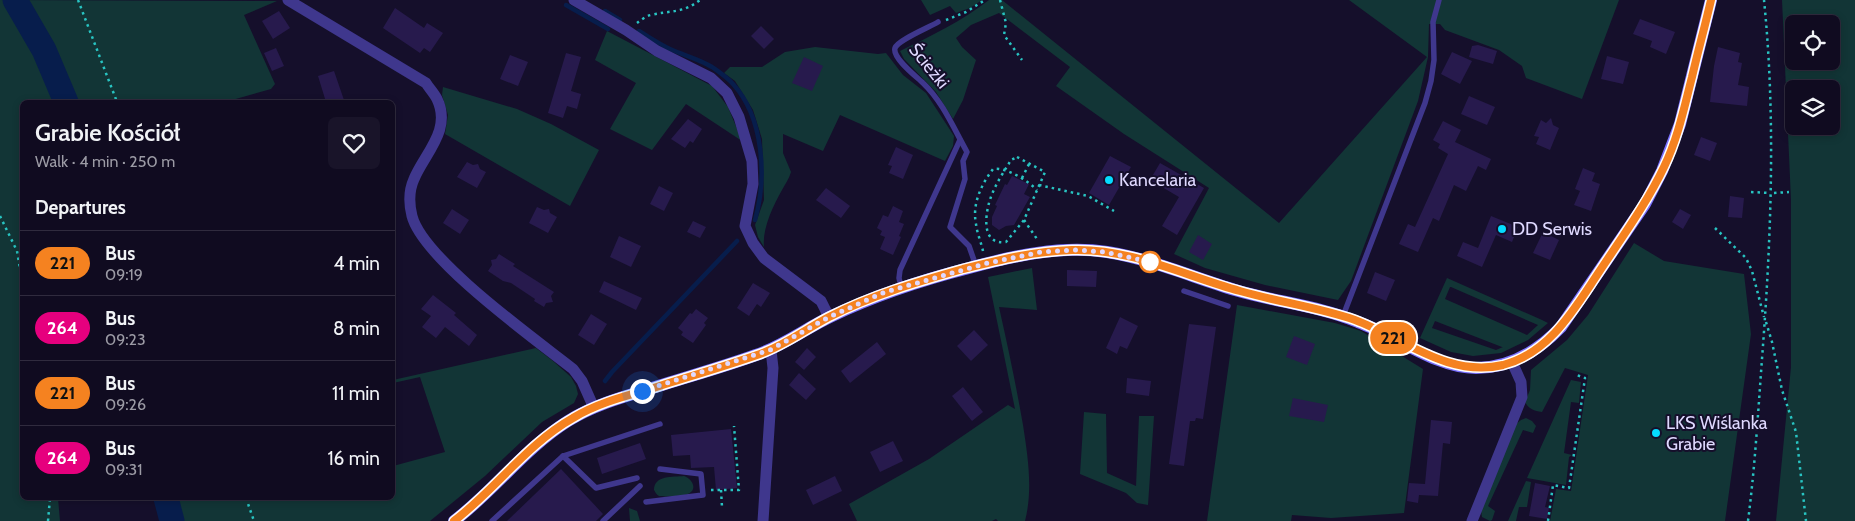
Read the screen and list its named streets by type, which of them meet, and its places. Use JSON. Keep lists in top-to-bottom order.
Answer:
{
  "streets": {
    "lane": ["Ścieżki"]
  },
  "places": ["Kancelaria", "DD Serwis", "LKS Wiślanka Grabie"],
  "lines": ["bus line 221"],
  "page": {
    "on_map": "221",
    "heading": [
      ["Grabie Kościół", "Walk · 4 min · 250 m"],
      "Departures"
    ],
    "list": [
      {
        "mark": "221",
        "name": "Bus",
        "note": "09:19",
        "value": "4 min"
      },
      {
        "mark": "264",
        "name": "Bus",
        "note": "09:23",
        "value": "8 min"
      },
      {
        "mark": "221",
        "name": "Bus",
        "note": "09:26",
        "value": "11 min"
      },
      {
        "mark": "264",
        "name": "Bus",
        "note": "09:31",
        "value": "16 min"
      }
    ]
  }
}
